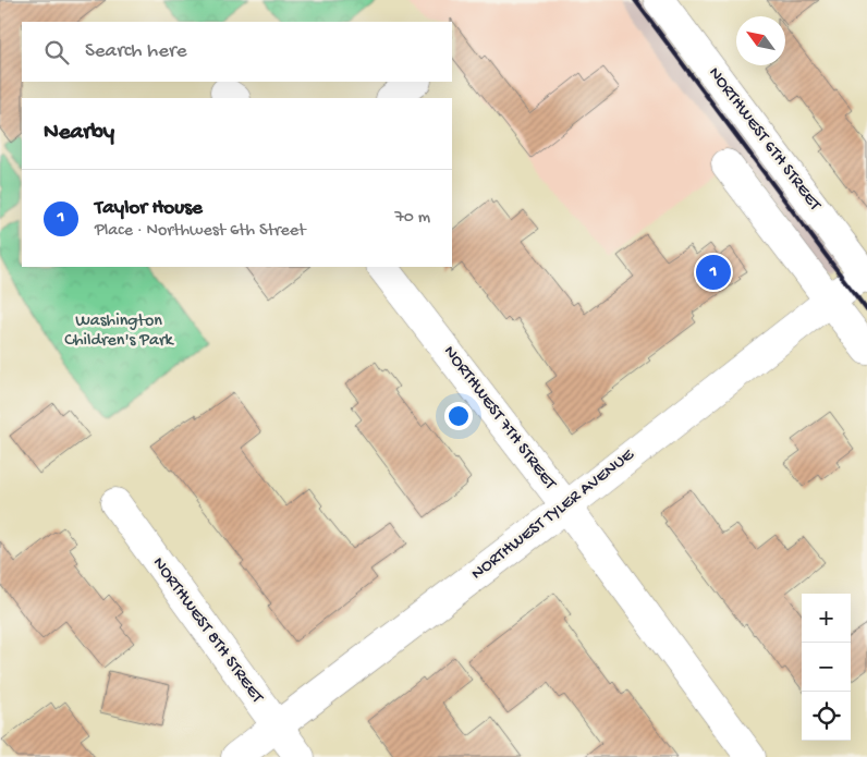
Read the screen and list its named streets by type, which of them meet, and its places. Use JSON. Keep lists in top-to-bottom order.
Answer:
{
  "streets": {
    "street": [
      "NORTHWEST 6TH STREET",
      "NORTHWEST 7TH STREET",
      "NORTHWEST TYLER AVENUE",
      "NORTHWEST 8TH STREET"
    ]
  },
  "crossings": [
    ["NORTHWEST 6TH STREET", "NORTHWEST TYLER AVENUE"],
    ["NORTHWEST 7TH STREET", "NORTHWEST TYLER AVENUE"],
    ["NORTHWEST TYLER AVENUE", "NORTHWEST 8TH STREET"]
  ],
  "parks": ["Washington Children's Park"],
  "north": "top left",
  "page": {
    "search": "Search here",
    "heading": "Nearby",
    "list": [
      {
        "mark": "1",
        "name": "Taylor House",
        "note": "Place · Northwest 6th Street",
        "value": "70 m"
      }
    ],
    "pins": "1",
    "map_buttons": ["+", "−"]
  }
}
